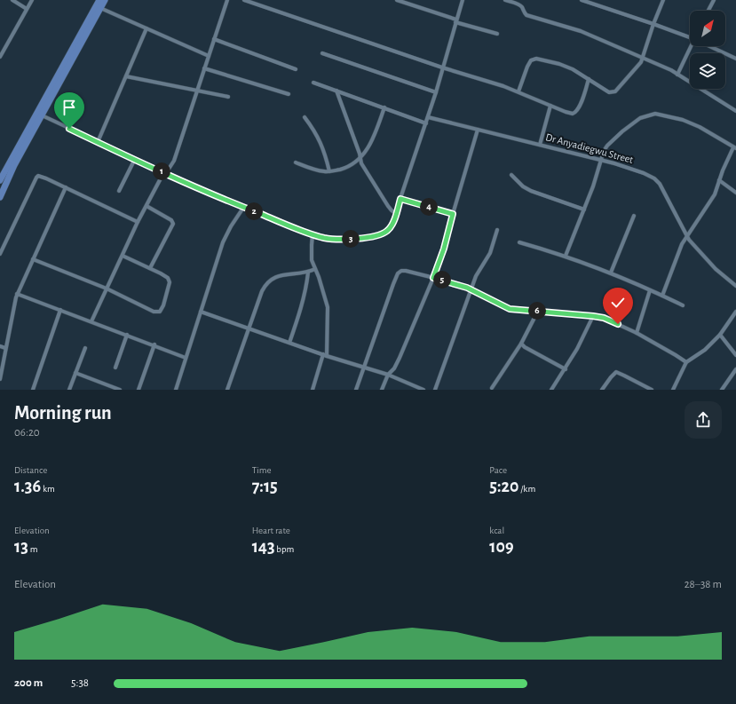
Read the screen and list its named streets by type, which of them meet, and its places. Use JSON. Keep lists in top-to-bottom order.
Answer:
{
  "streets": {
    "street": ["Dr Anyadiegwu Street"]
  },
  "north": "top right",
  "page": {
    "pins": [
      "1",
      "4",
      "2",
      "3",
      "5",
      "6"
    ],
    "heading": ["Morning run", "06:20"],
    "stats": [
      ["Distance", "1.36 km"],
      ["Time", "7:15"],
      ["Pace", "5:20 /km"],
      ["Elevation", "13 m"],
      ["Heart rate", "143 bpm"],
      ["kcal", "109"]
    ],
    "chart": ["Elevation", "28–38 m"],
    "list": [
      {
        "name": "200 m",
        "note": "5:38"
      }
    ]
  }
}
